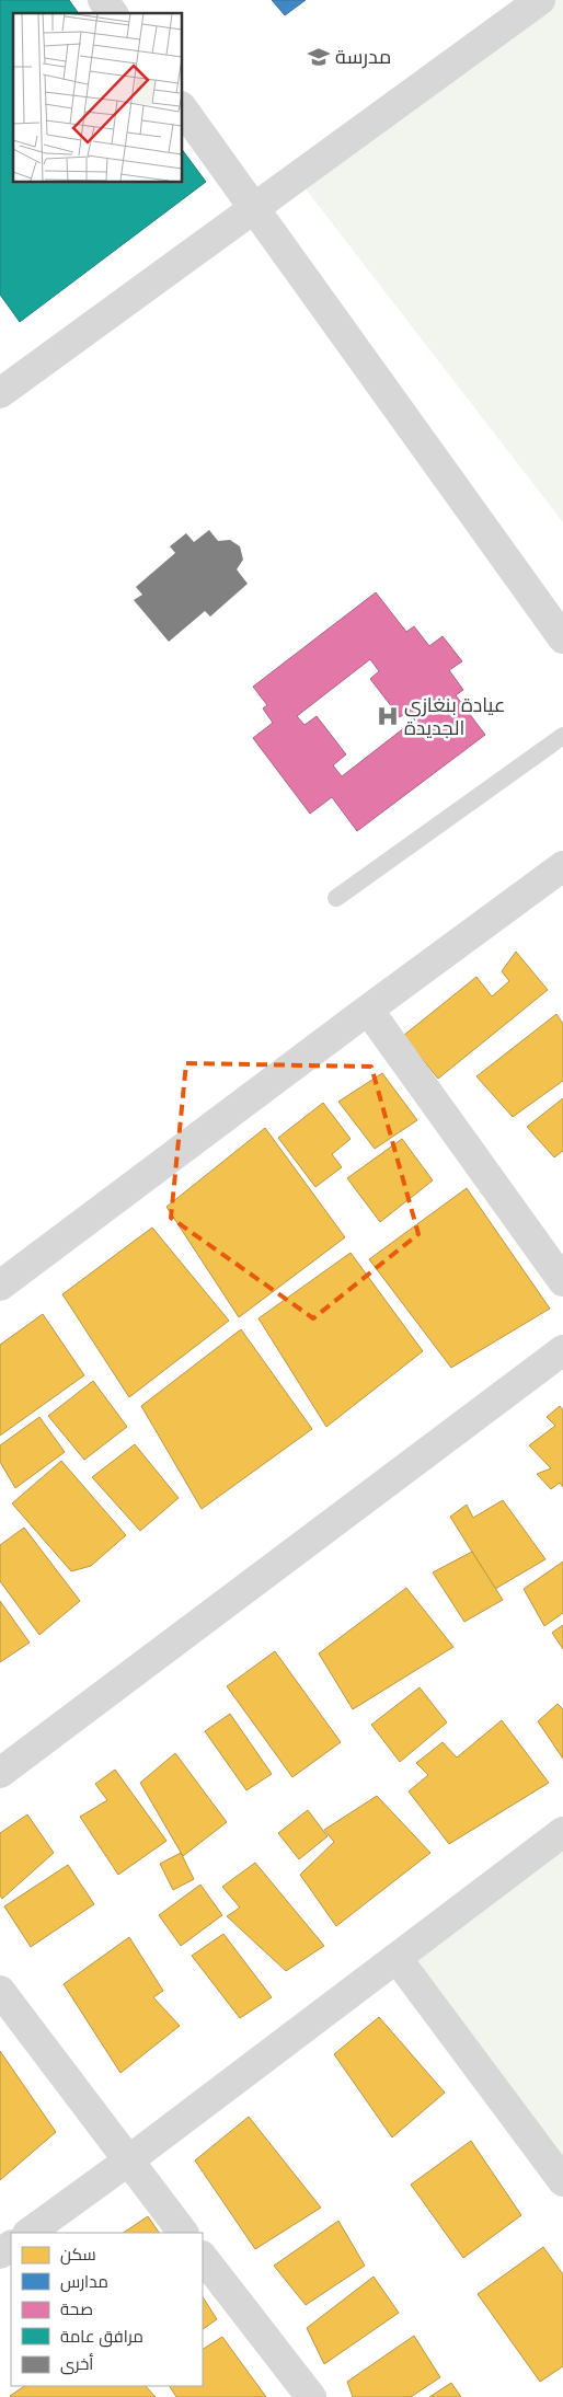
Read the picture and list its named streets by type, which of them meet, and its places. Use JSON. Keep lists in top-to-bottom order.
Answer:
{
  "places": {
    "school or university": ["مدرسة"],
    "hospital": ["عيادة بنغازي الجديدة"]
  },
  "legend": [
    "سكن",
    "مدارس",
    "صحة",
    "مرافق عامة",
    "أخرى"
  ]
}
